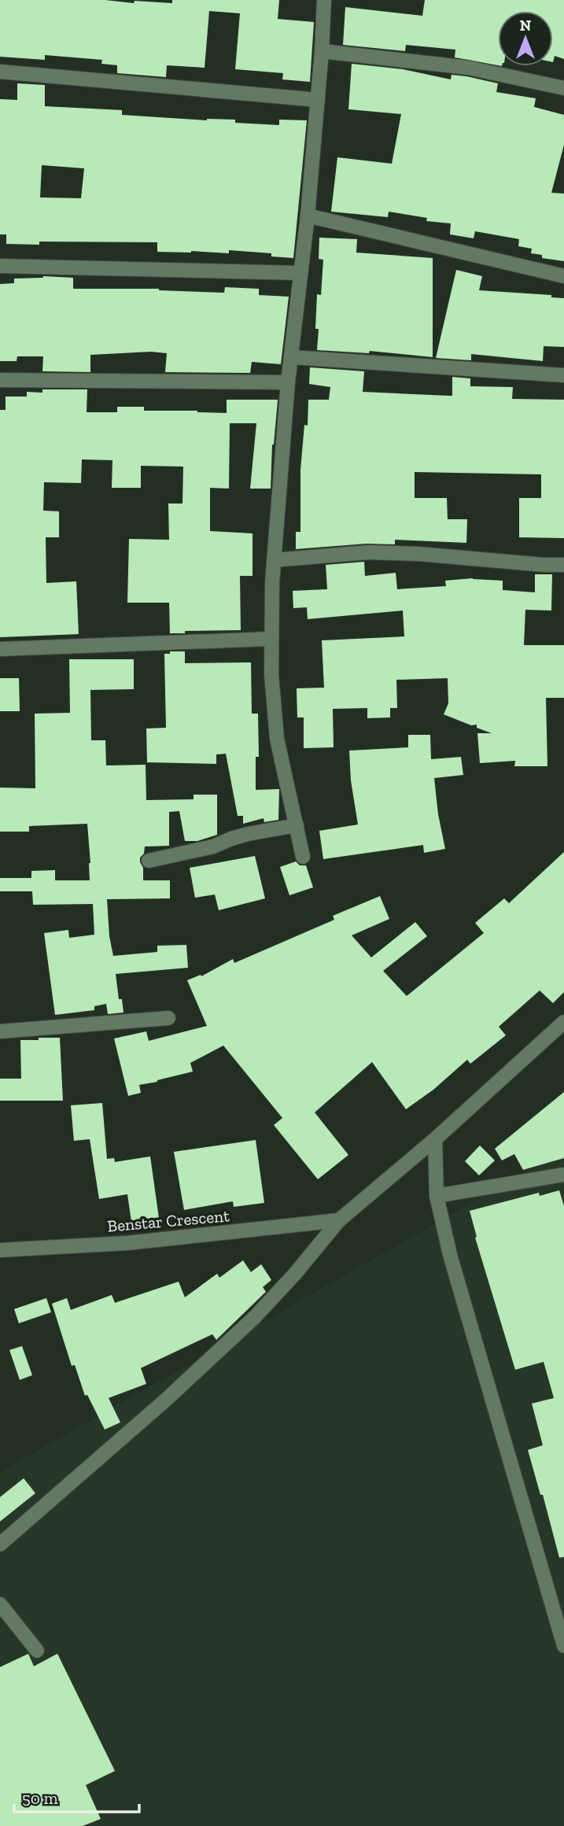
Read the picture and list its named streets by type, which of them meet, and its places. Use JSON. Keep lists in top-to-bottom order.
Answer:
{
  "streets": {
    "street": ["Benstar Crescent"]
  },
  "scale_bar": "50 m",
  "north": "top"
}
